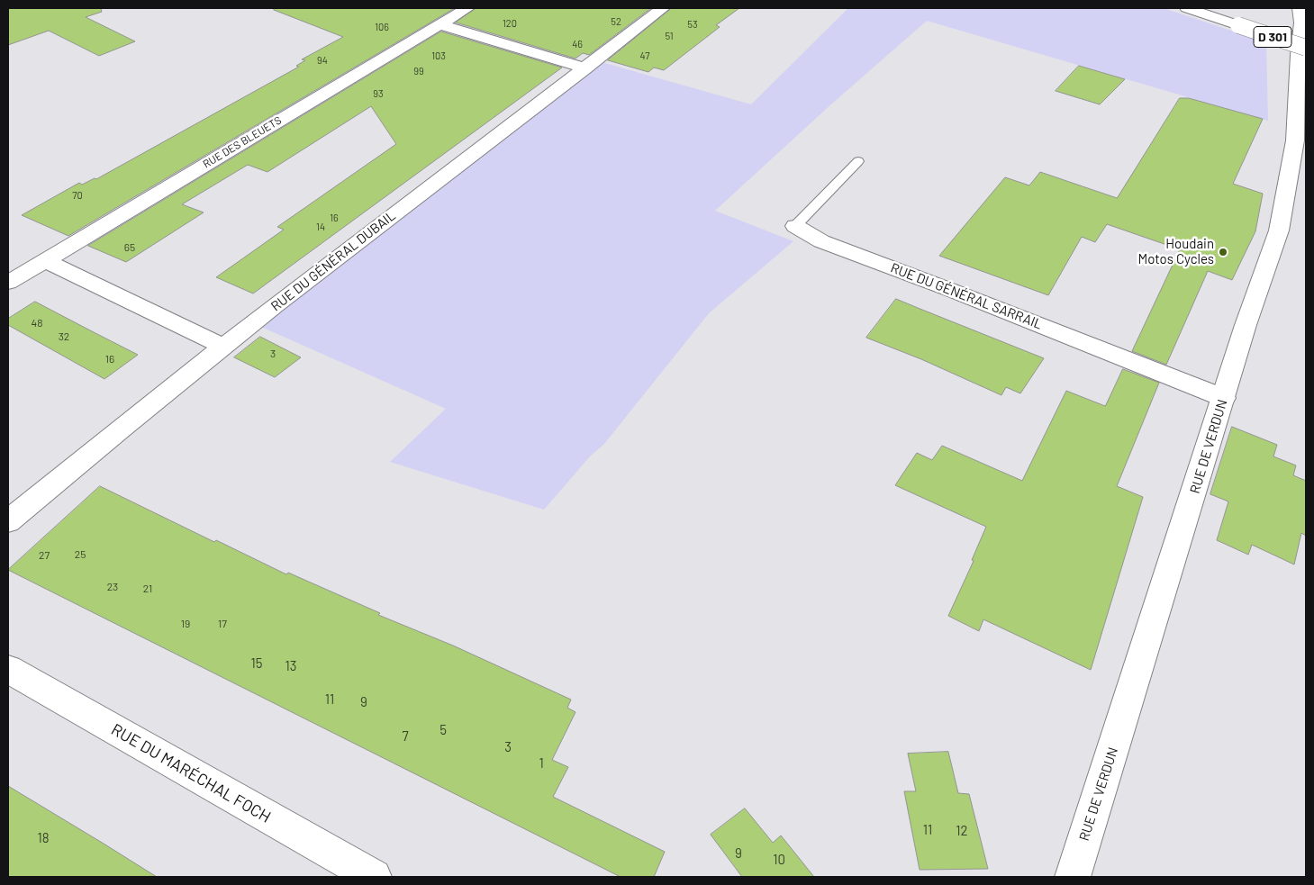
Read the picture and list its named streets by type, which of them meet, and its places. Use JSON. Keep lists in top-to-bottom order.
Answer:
{
  "streets": {
    "main road": [
      "D 301",
      "RUE DES BLEUETS",
      "RUE DU GÉNÉRAL DUBAIL",
      "RUE DU GÉNÉRAL SARRAIL",
      "RUE DE VERDUN",
      "RUE DU MARÉCHAL FOCH"
    ]
  },
  "crossings": [
    ["RUE DU GÉNÉRAL SARRAIL", "RUE DE VERDUN"]
  ],
  "places": ["Houdain Motos Cycles"],
  "house_numbers": [
    "52",
    "120",
    "53",
    "106",
    "51",
    "46",
    "103",
    "47",
    "94",
    "99",
    "93",
    "70",
    "16",
    "14",
    "65",
    "48",
    "32",
    "3",
    "16",
    "25",
    "27",
    "23",
    "21",
    "19",
    "17",
    "15",
    "13",
    "11",
    "9",
    "5",
    "7",
    "3",
    "1",
    "11",
    "12",
    "18",
    "9",
    "10"
  ]
}
